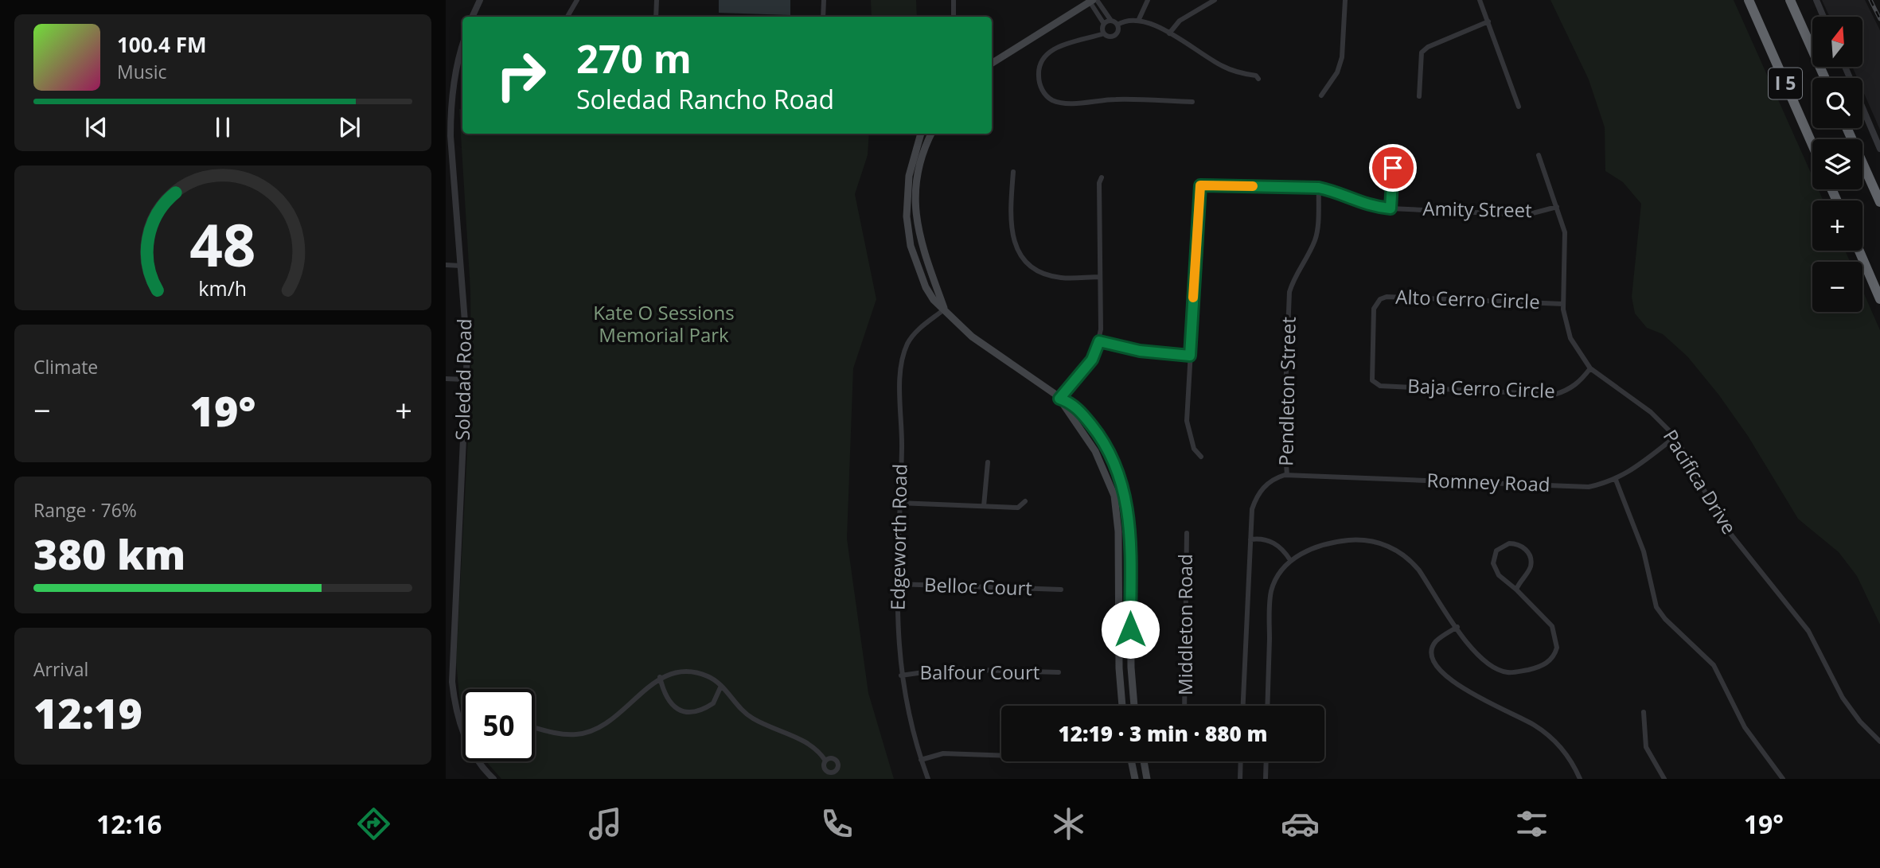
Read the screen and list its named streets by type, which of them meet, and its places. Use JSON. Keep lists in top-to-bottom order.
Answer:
{
  "streets": {
    "highway": ["I 5"],
    "street": [
      "Amity Street",
      "Alto Cerro Circle",
      "Soledad Road",
      "Baja Cerro Circle",
      "Pendleton Street",
      "Pacifica Drive",
      "Romney Road",
      "Edgeworth Road",
      "Belloc Court",
      "Middleton Road",
      "Balfour Court"
    ]
  },
  "crossings": [
    ["Amity Street", "Pendleton Street"],
    ["Amity Street", "Pacifica Drive"],
    ["Alto Cerro Circle", "Baja Cerro Circle"],
    ["Alto Cerro Circle", "Pacifica Drive"],
    ["Baja Cerro Circle", "Pacifica Drive"],
    ["Pendleton Street", "Romney Road"],
    ["Pacifica Drive", "Romney Road"],
    ["Edgeworth Road", "Belloc Court"],
    ["Edgeworth Road", "Balfour Court"]
  ],
  "parks": ["Kate O Sessions Memorial Park"],
  "north": "top",
  "page": {
    "map_buttons": ["+", "−"],
    "turn": ["270 m", "Soledad Rancho Road"],
    "song": ["100.4 FM", "Music"],
    "tile": [
      "Climate",
      ["Range · 76%", "380 km"],
      ["Arrival", "12:19"]
    ],
    "heat": ["−", "19°", "+"],
    "limit": "50",
    "trip": "12:19 · 3 min · 880 m",
    "tabs": ["12:16", "19°"],
    "gauge": ["48", "km/h"]
  }
}
